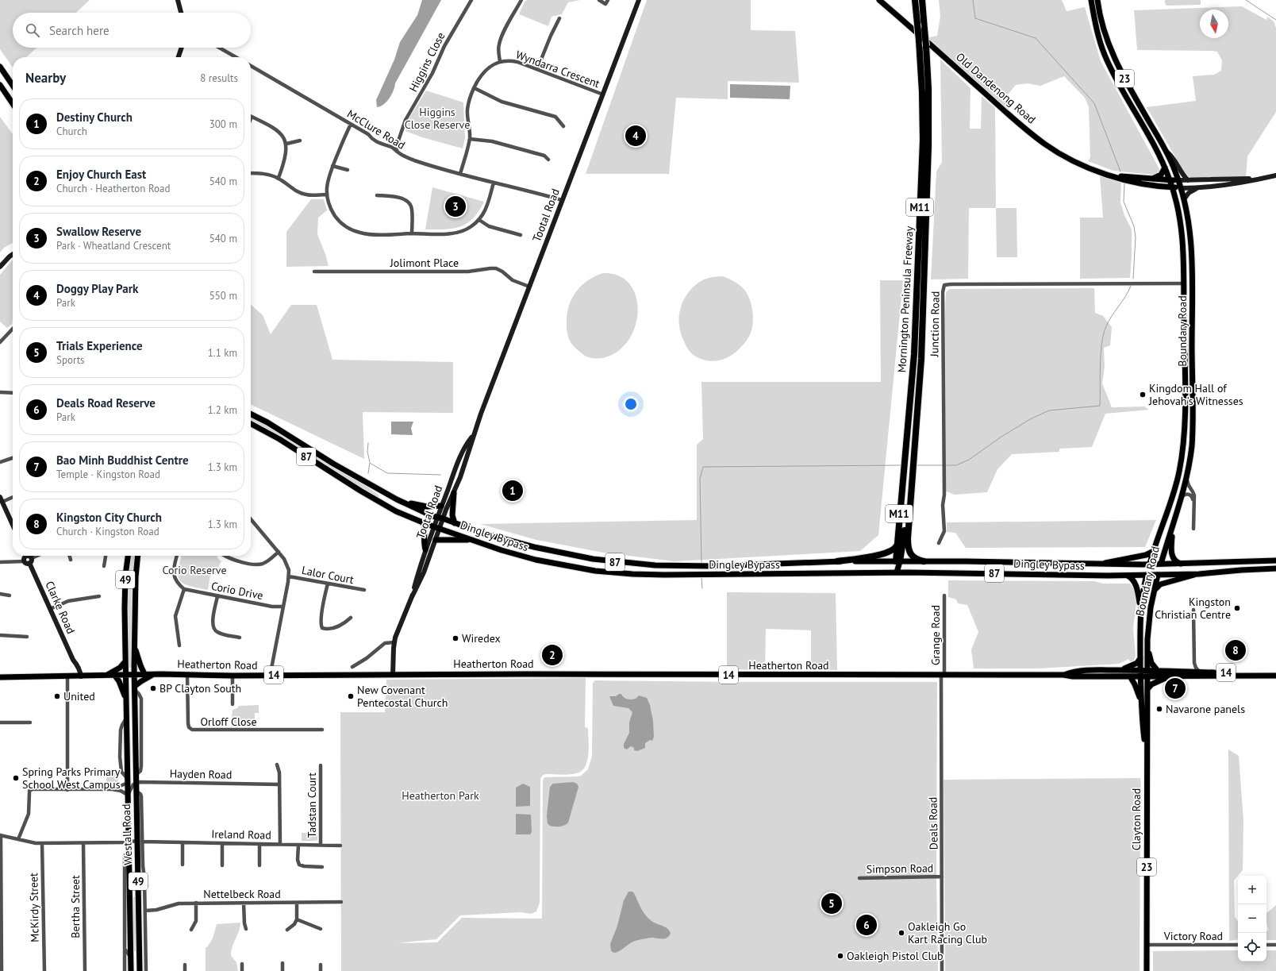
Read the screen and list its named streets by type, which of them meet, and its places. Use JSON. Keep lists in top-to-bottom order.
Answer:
{
  "streets": {
    "highway": ["M11", "Mornington Peninsula Freeway"],
    "main road": [
      "23",
      "Old Dandenong Road",
      "Tootal Road",
      "Boundary Road",
      "87",
      "Dingley Bypass",
      "49",
      "Clarke Road",
      "Heatherton Road",
      "14",
      "Clayton Road",
      "Westall Road"
    ],
    "street": [
      "Higgins Close",
      "Wyndarra Crescent",
      "McClure Road",
      "Jolimont Place",
      "Junction Road",
      "Lalor Court",
      "Corio Drive",
      "Grange Road",
      "Orloff Close",
      "Hayden Road",
      "Tadstan Court",
      "Deals Road",
      "Ireland Road",
      "Simpson Road",
      "Nettelbeck Road",
      "Bertha Street",
      "McKirdy Street",
      "Victory Road"
    ]
  },
  "crossings": [
    ["Higgins Close", "McClure Road"],
    ["Wyndarra Crescent", "McClure Road"],
    ["Wyndarra Crescent", "Tootal Road"],
    ["Old Dandenong Road", "Boundary Road"],
    ["McClure Road", "Tootal Road"],
    ["M11", "Mornington Peninsula Freeway"],
    ["M11", "Dingley Bypass"],
    ["Tootal Road", "Jolimont Place"],
    ["Tootal Road", "Dingley Bypass"],
    ["Tootal Road", "Heatherton Road"],
    ["Mornington Peninsula Freeway", "Dingley Bypass"],
    ["Junction Road", "Boundary Road"],
    ["Boundary Road", "Dingley Bypass"],
    ["Boundary Road", "Heatherton Road"],
    ["Boundary Road", "14"],
    ["Boundary Road", "Clayton Road"],
    ["49", "Heatherton Road"],
    ["49", "Westall Road"],
    ["Clarke Road", "Heatherton Road"],
    ["Grange Road", "Heatherton Road"],
    ["Grange Road", "Deals Road"],
    ["Heatherton Road", "14"],
    ["Heatherton Road", "Orloff Close"],
    ["Heatherton Road", "Clayton Road"],
    ["Heatherton Road", "Deals Road"],
    ["Heatherton Road", "Westall Road"],
    ["14", "Clayton Road"],
    ["Hayden Road", "Westall Road"],
    ["Tadstan Court", "Ireland Road"],
    ["Clayton Road", "Victory Road"],
    ["Deals Road", "Simpson Road"],
    ["Westall Road", "Ireland Road"],
    ["Westall Road", "Nettelbeck Road"],
    ["Ireland Road", "Bertha Street"],
    ["Ireland Road", "McKirdy Street"]
  ],
  "parks": ["Higgins Close Reserve", "Corio Reserve", "Heatherton Park"],
  "places": [
    "Kingdom Hall of Jehovah's Witnesses",
    "Kingston Christian Centre",
    "Wiredex",
    "BP Clayton South",
    "United",
    "New Covenant Pentecostal Church",
    "Navarone panels",
    "Spring Parks Primary School West Campus",
    "Oakleigh Go Kart Racing Club",
    "Oakleigh Pistol Club"
  ],
  "north": "bottom",
  "page": {
    "search": "Search here",
    "heading": ["Nearby", "8 results"],
    "list": [
      {
        "mark": "1",
        "name": "Destiny Church",
        "note": "Church",
        "value": "300 m"
      },
      {
        "mark": "2",
        "name": "Enjoy Church East",
        "note": "Church · Heatherton Road",
        "value": "540 m"
      },
      {
        "mark": "3",
        "name": "Swallow Reserve",
        "note": "Park · Wheatland Crescent",
        "value": "540 m"
      },
      {
        "mark": "4",
        "name": "Doggy Play Park",
        "note": "Park",
        "value": "550 m"
      },
      {
        "mark": "5",
        "name": "Trials Experience",
        "note": "Sports",
        "value": "1.1 km"
      },
      {
        "mark": "6",
        "name": "Deals Road Reserve",
        "note": "Park",
        "value": "1.2 km"
      },
      {
        "mark": "7",
        "name": "Bao Minh Buddhist Centre",
        "note": "Temple · Kingston Road",
        "value": "1.3 km"
      },
      {
        "mark": "8",
        "name": "Kingston City Church",
        "note": "Church · Kingston Road",
        "value": "1.3 km"
      }
    ],
    "pins": [
      "4",
      "3",
      "1",
      "8",
      "2",
      "7",
      "5",
      "6"
    ],
    "map_buttons": ["+", "−"]
  }
}
